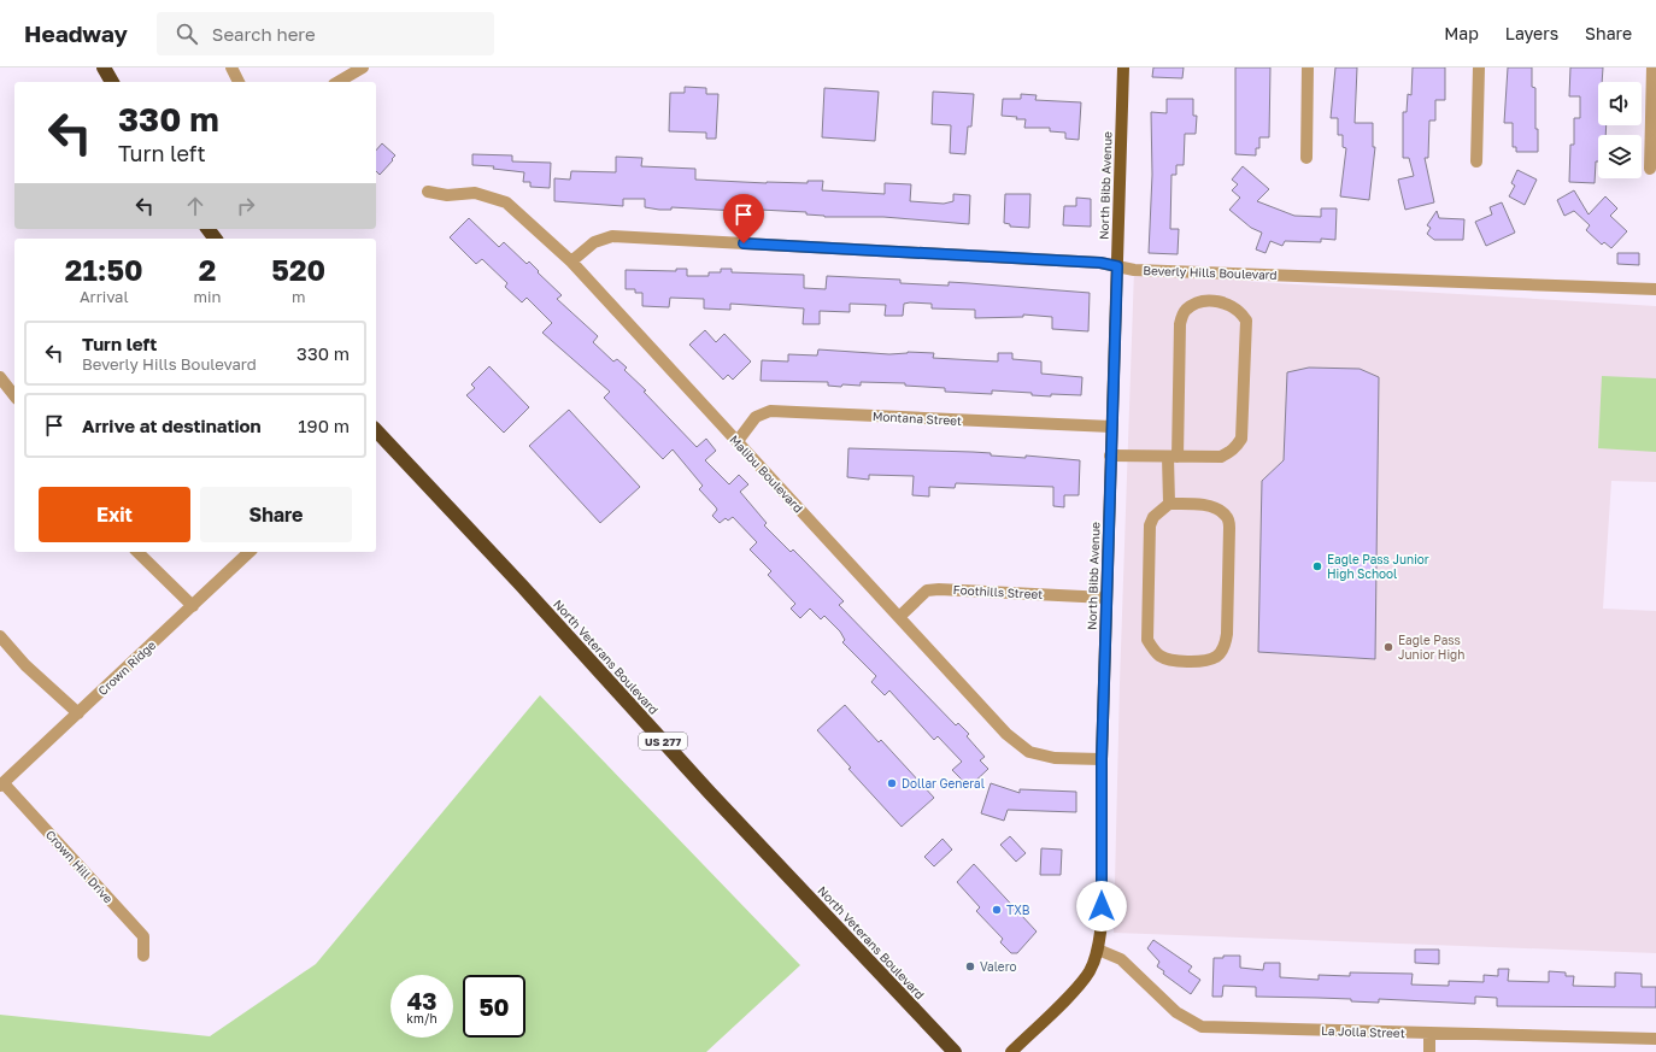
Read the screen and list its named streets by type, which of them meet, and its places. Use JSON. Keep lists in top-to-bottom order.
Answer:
{
  "streets": {
    "highway": ["North Veterans Boulevard", "US 277"],
    "main road": ["North Bibb Avenue"],
    "street": [
      "Beverly Hills Boulevard",
      "Montana Street",
      "Malibu Boulevard",
      "Foothills Street",
      "Crown Ridge",
      "Crown Hill Drive",
      "La Jolla Street"
    ]
  },
  "crossings": [
    ["North Bibb Avenue", "Beverly Hills Boulevard"],
    ["North Bibb Avenue", "Montana Street"],
    ["North Bibb Avenue", "Malibu Boulevard"],
    ["North Bibb Avenue", "Foothills Street"],
    ["North Bibb Avenue", "La Jolla Street"],
    ["Beverly Hills Boulevard", "Malibu Boulevard"],
    ["Montana Street", "Malibu Boulevard"],
    ["Malibu Boulevard", "Foothills Street"],
    ["Crown Ridge", "Crown Hill Drive"]
  ],
  "places": [
    "Eagle Pass Junior High School",
    "Eagle Pass Junior High",
    "Dollar General",
    "TXB",
    "Valero"
  ],
  "page": {
    "header": "Headway",
    "search": "Search here",
    "nav": ["Map", "Layers", "Share"],
    "turn": ["330 m", "Turn left"],
    "eta": [
      "21:50",
      "Arrival",
      "2",
      "min",
      "520",
      "m"
    ],
    "list": [
      {
        "name": "Turn left",
        "note": "Beverly Hills Boulevard",
        "value": "330 m"
      },
      {
        "name": "Arrive at destination",
        "value": "190 m"
      }
    ],
    "buttons": ["Exit", "Share"],
    "speed": "43 km/h",
    "limit": "50"
  }
}
